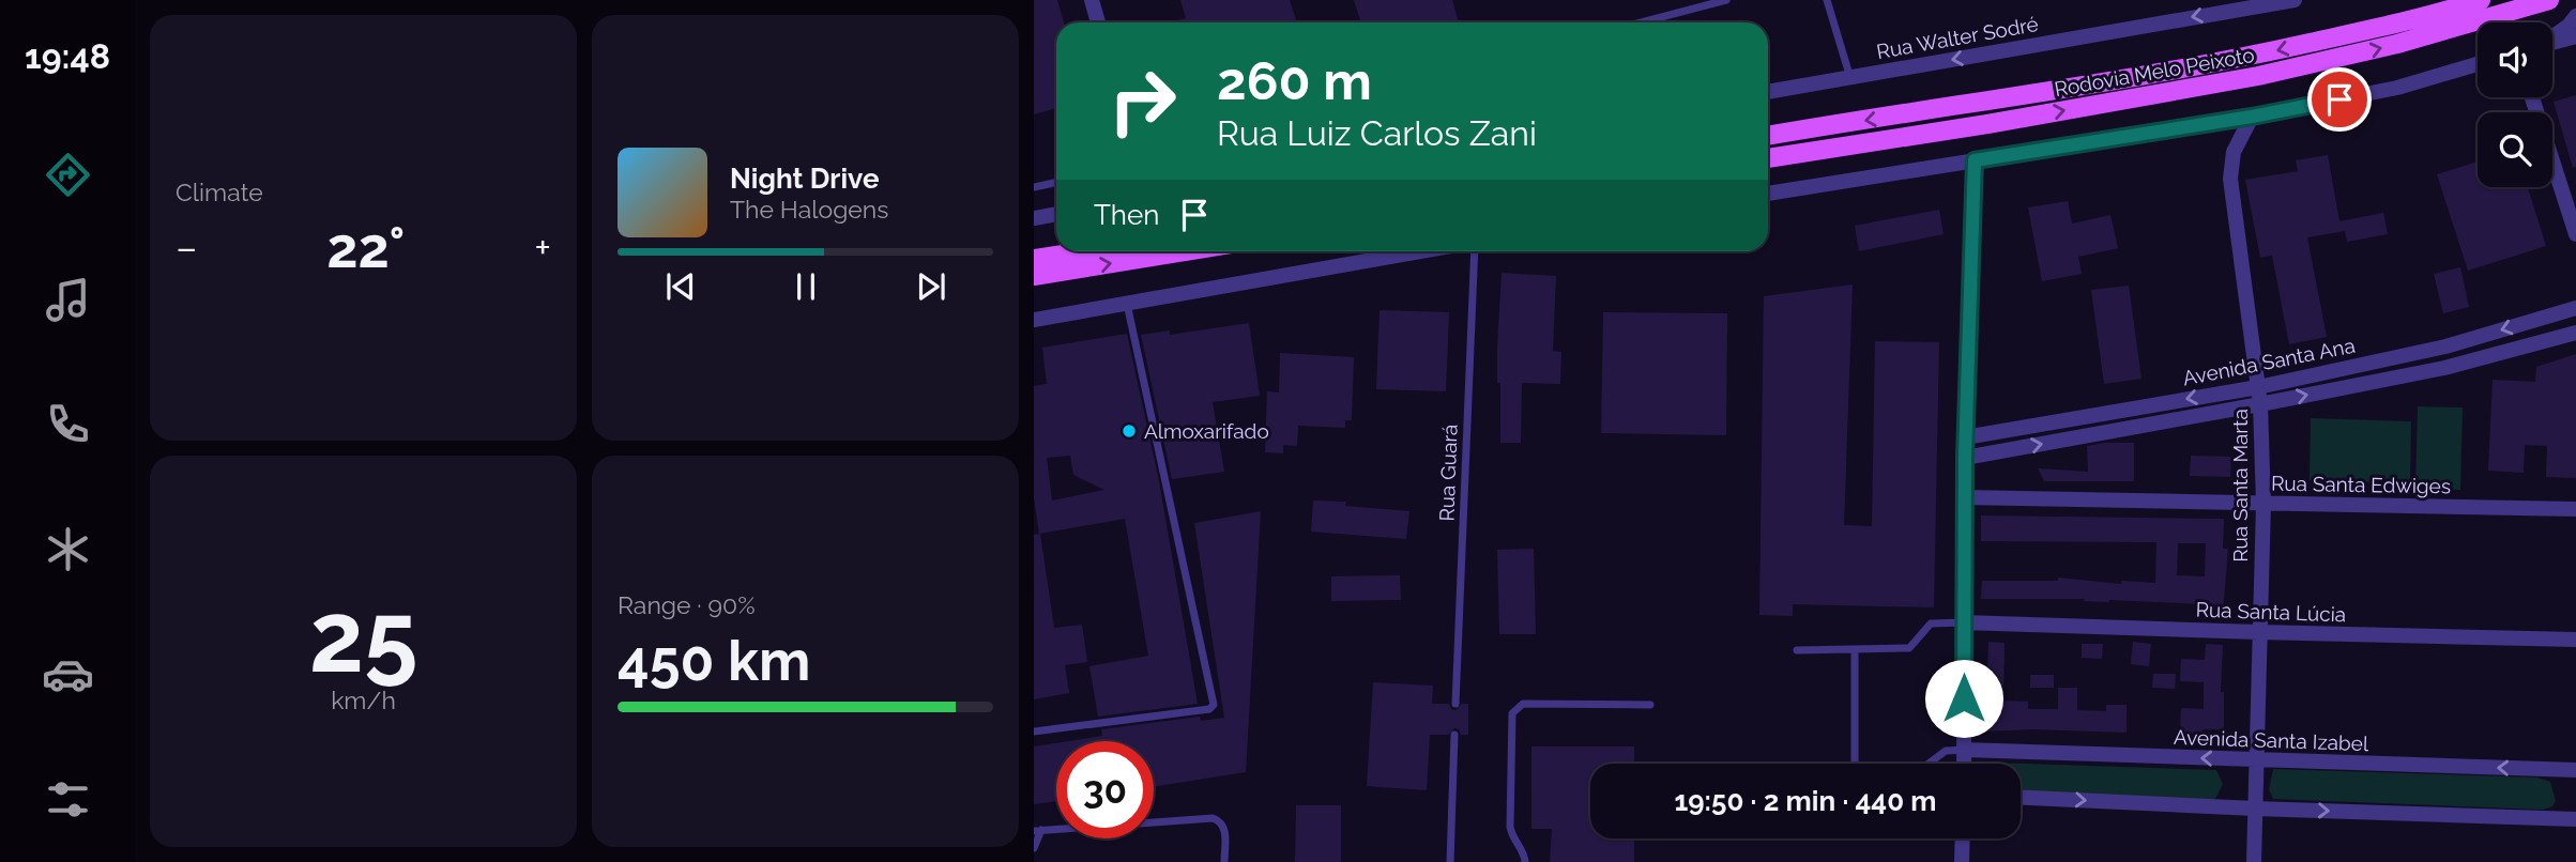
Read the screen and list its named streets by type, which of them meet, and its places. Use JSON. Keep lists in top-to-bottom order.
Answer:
{
  "streets": {
    "main road": ["Rodovia Melo Peixoto"],
    "street": [
      "Rua Walter Sodré",
      "Avenida Santa Ana",
      "Rua Santa Edwiges",
      "Rua Santa Marta",
      "Rua Santa Lúcia",
      "Avenida Santa Izabel"
    ],
    "lane": ["Rua Guará"]
  },
  "crossings": [
    ["Avenida Santa Ana", "Rua Santa Marta"],
    ["Rua Santa Edwiges", "Rua Santa Marta"],
    ["Rua Santa Marta", "Rua Santa Lúcia"],
    ["Rua Santa Marta", "Avenida Santa Izabel"]
  ],
  "places": ["Almoxarifado"],
  "page": {
    "tabs": "19:48",
    "tile": [
      "Climate",
      ["25", "km/h"],
      ["Range · 90%", "450 km"]
    ],
    "turn": ["260 m", "Rua Luiz Carlos Zani"],
    "song": ["Night Drive", "The Halogens"],
    "then": "Then",
    "heat": ["−", "22°", "+"],
    "limit": "30",
    "trip": "19:50 · 2 min · 440 m"
  }
}
